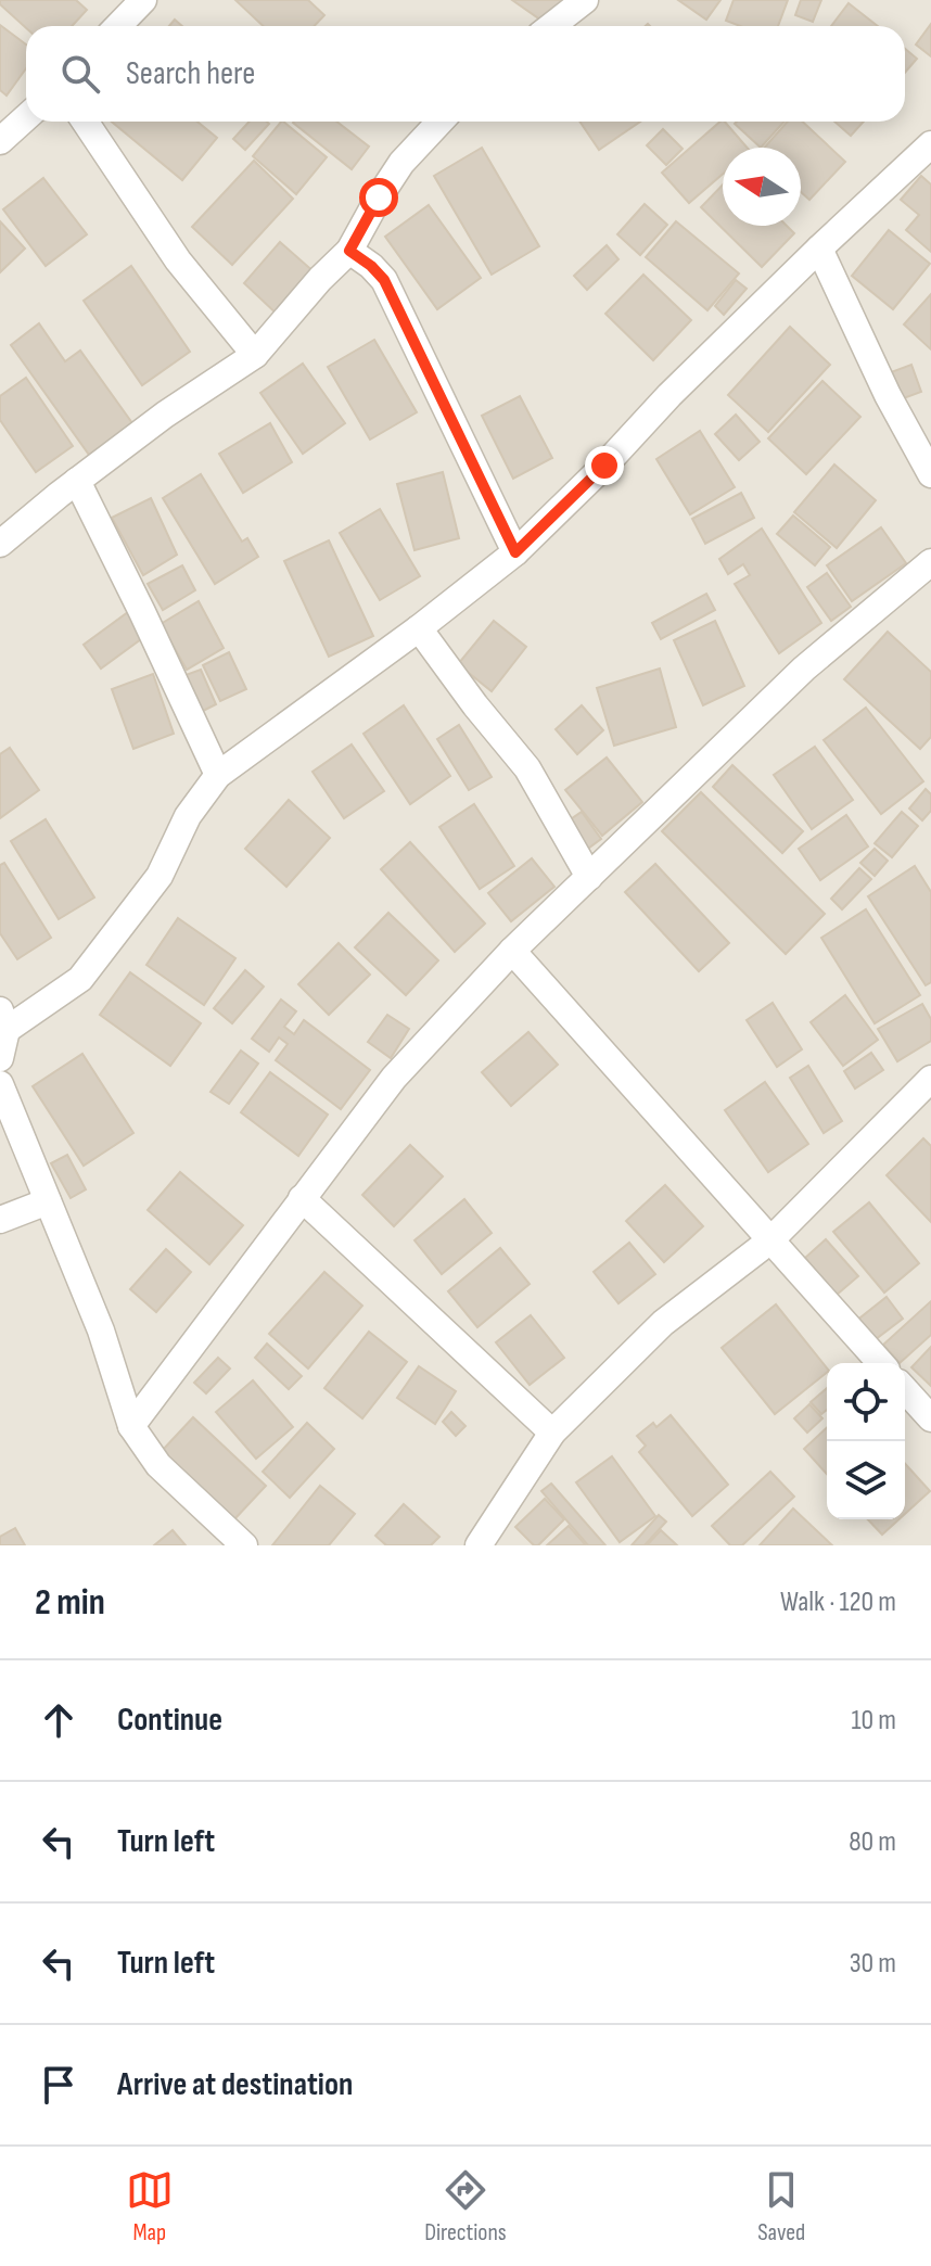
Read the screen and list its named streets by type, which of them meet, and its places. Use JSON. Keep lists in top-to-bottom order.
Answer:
{
  "north": "left",
  "page": {
    "search": "Search here",
    "heading": ["2 min", "Walk · 120 m"],
    "list": [
      ["Continue", "10 m"],
      ["Turn left", "80 m"],
      ["Turn left", "30 m"],
      "Arrive at destination"
    ],
    "nav": ["Map", "Directions", "Saved"]
  }
}
